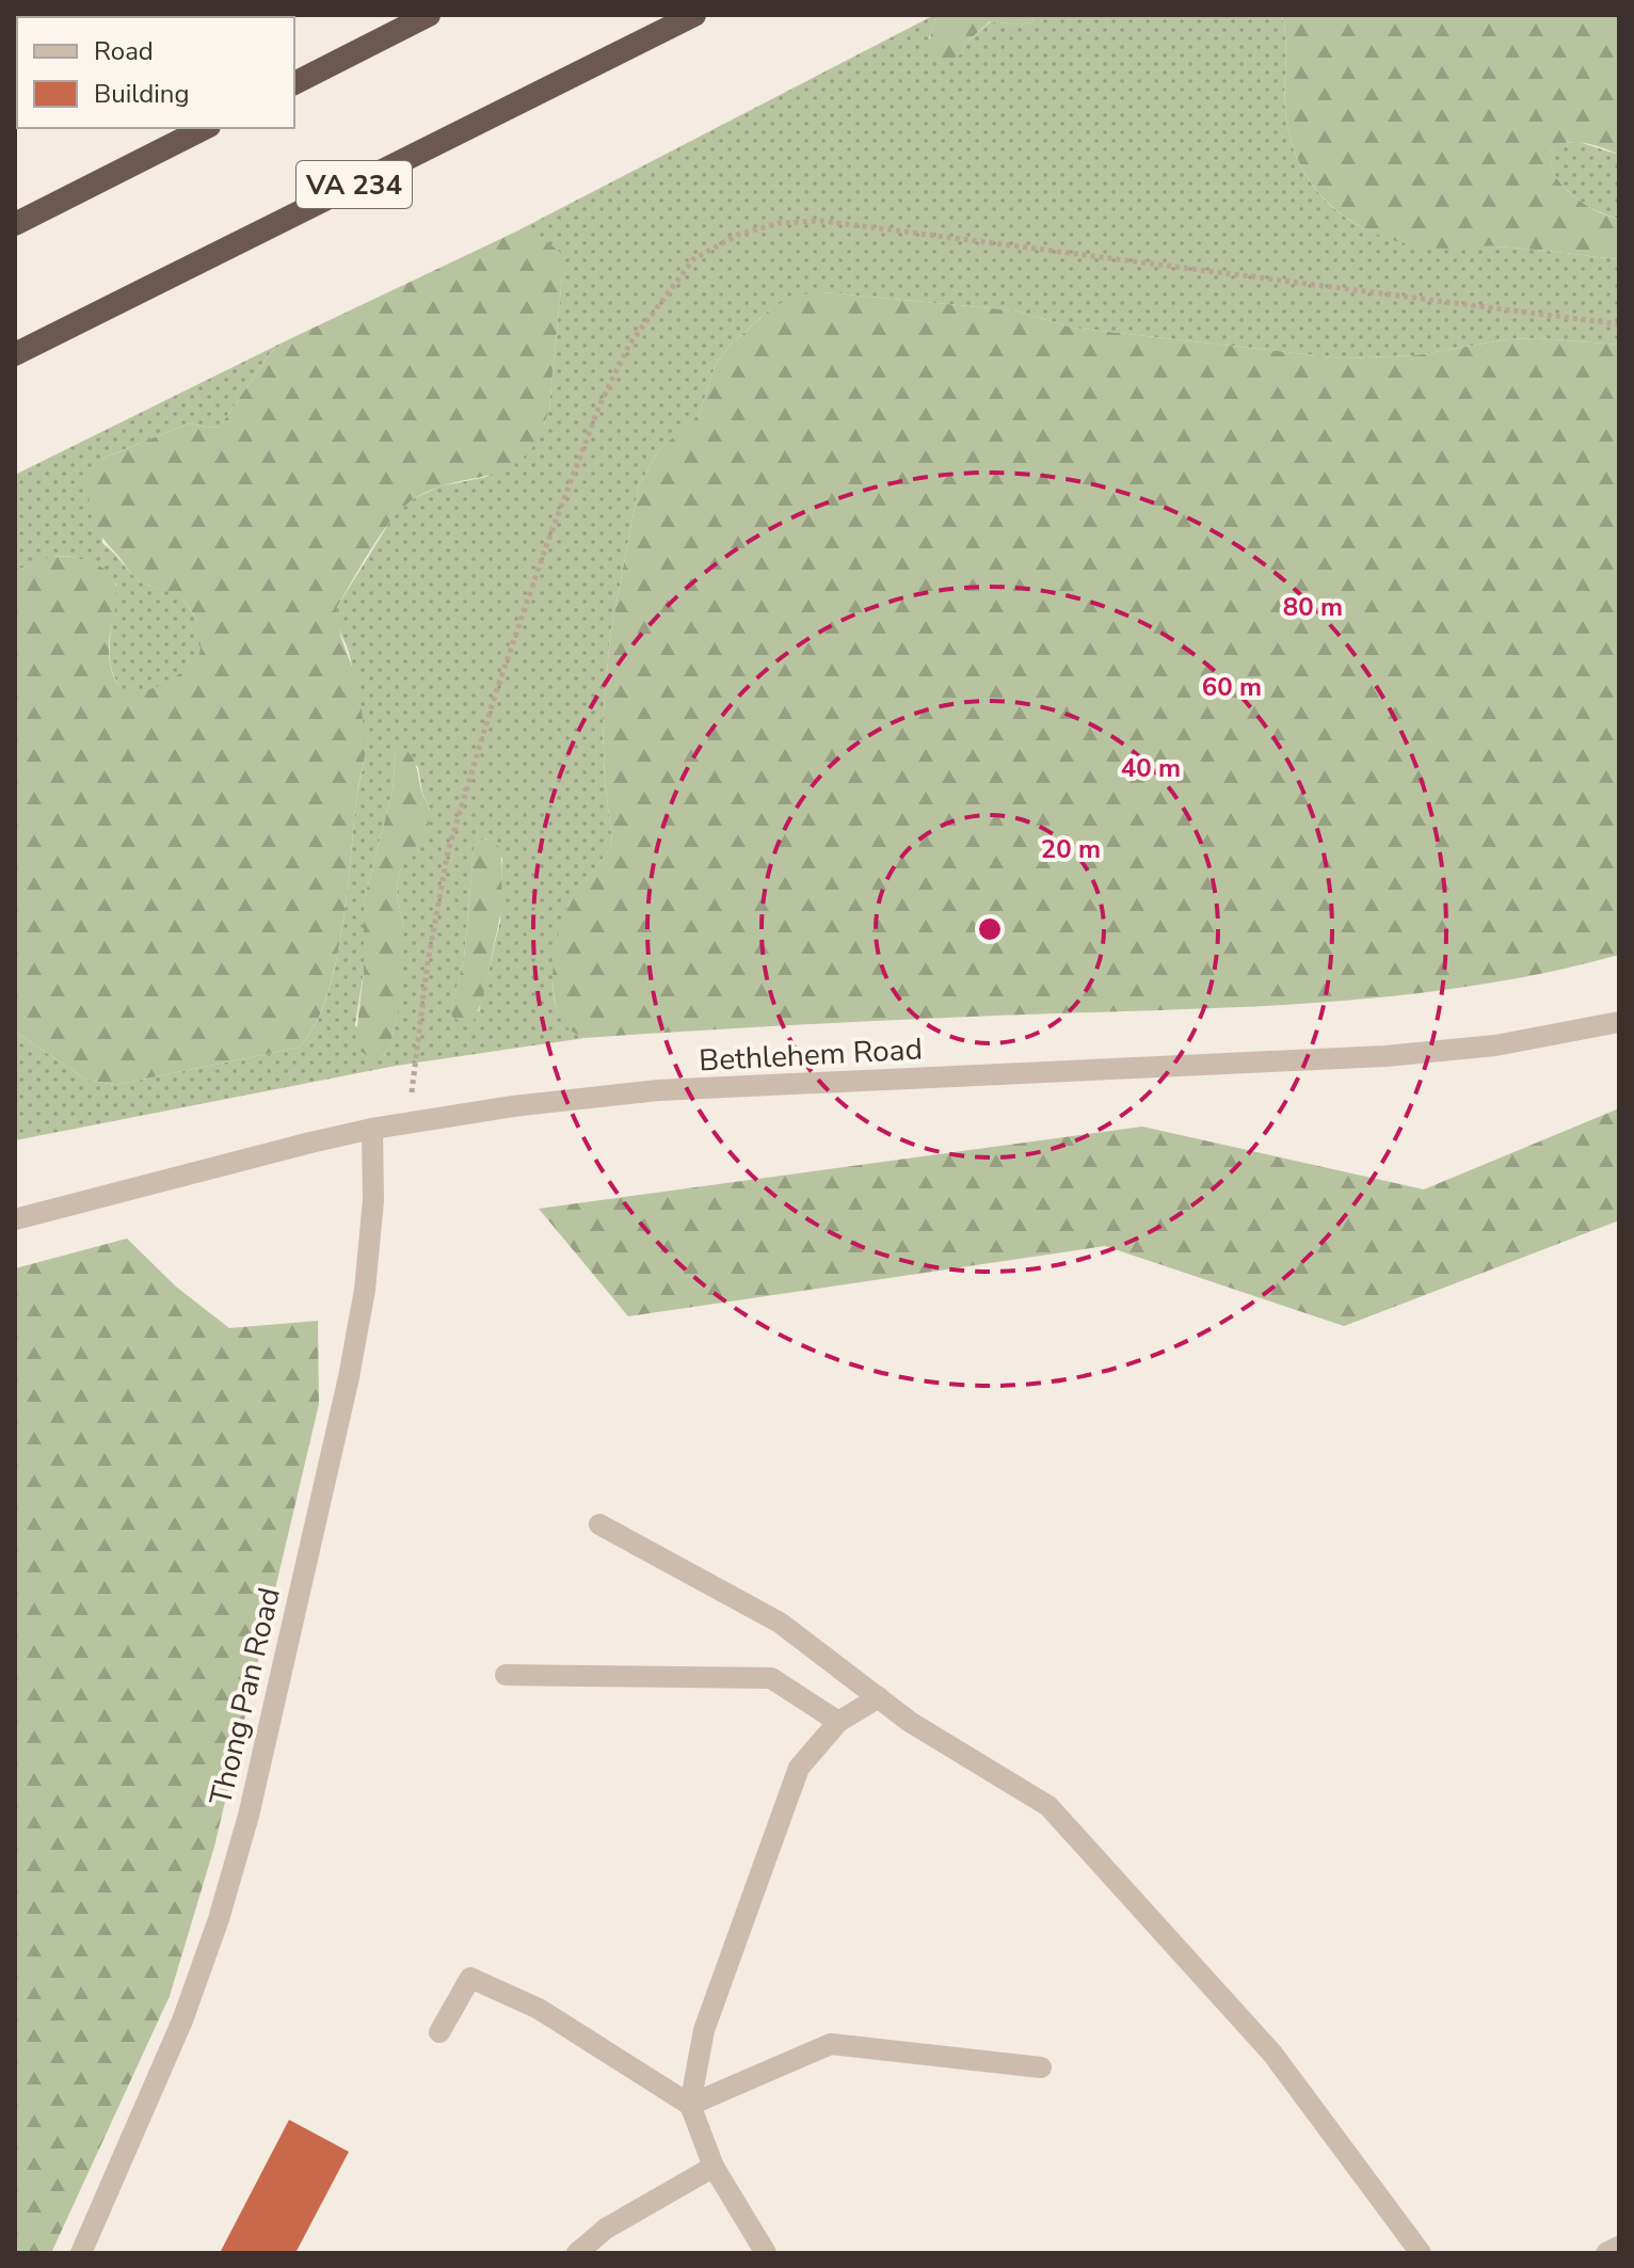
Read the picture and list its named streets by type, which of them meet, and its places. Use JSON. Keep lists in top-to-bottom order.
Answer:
{
  "streets": {
    "highway": ["VA 234"],
    "street": ["Bethlehem Road", "Thong Pan Road"]
  },
  "crossings": [
    ["Bethlehem Road", "Thong Pan Road"]
  ],
  "legend": ["Road", "Building"],
  "rings": [
    "80 m",
    "60 m",
    "40 m",
    "20 m"
  ]
}
